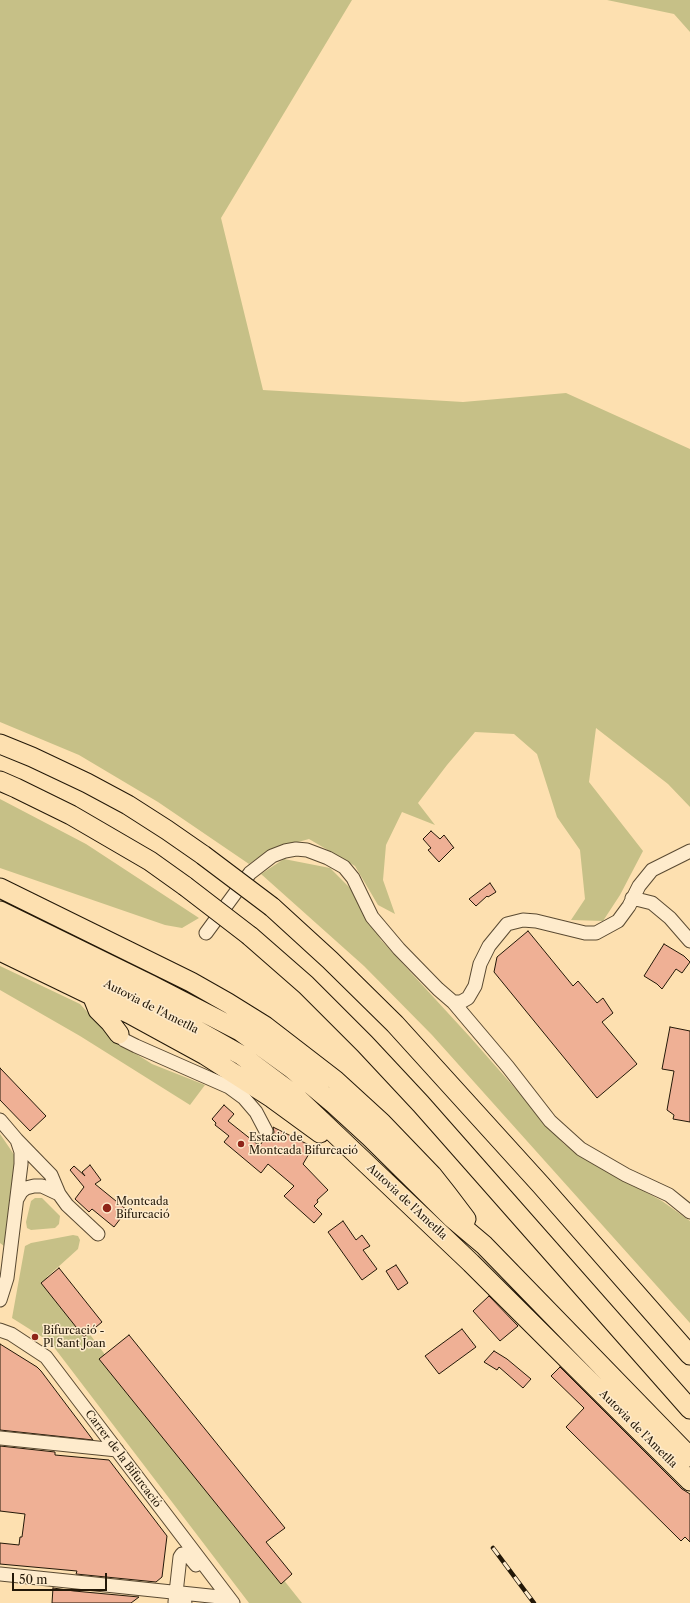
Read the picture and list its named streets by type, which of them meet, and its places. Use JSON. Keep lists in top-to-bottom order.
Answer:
{
  "streets": {
    "highway": ["Autovia de l'Ametlla"],
    "street": ["Carrer de la Bifurcació"]
  },
  "places": ["Estació de Montcada Bifurcació", "Montcada Bifurcació", "Bifurcació - Pl Sant Joan"],
  "scale_bar": "50 m"
}
